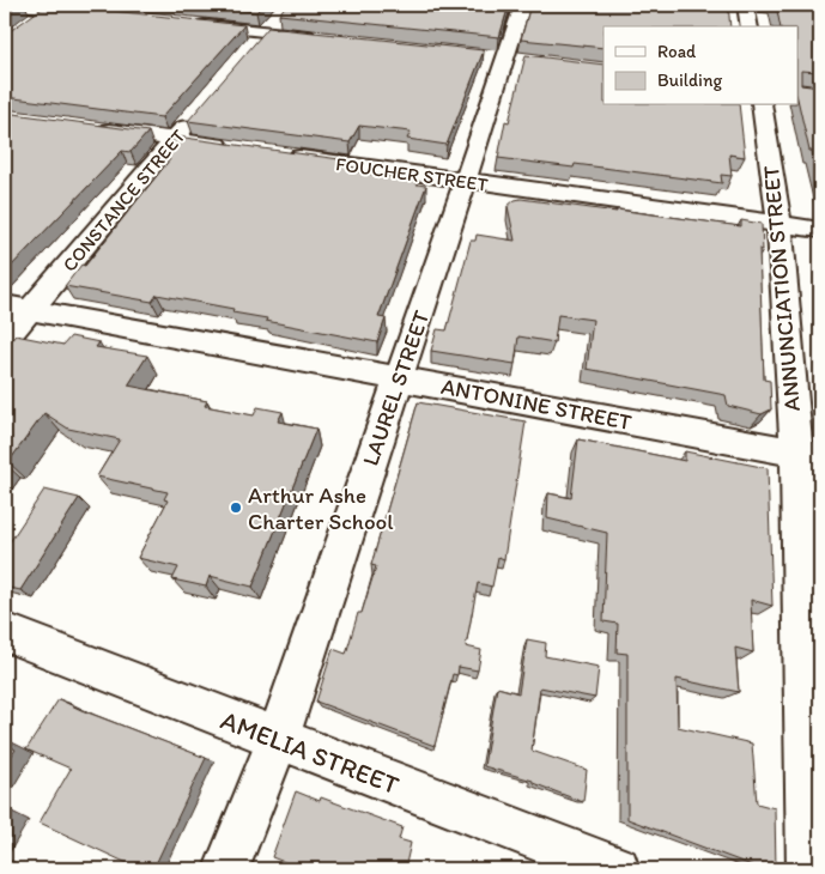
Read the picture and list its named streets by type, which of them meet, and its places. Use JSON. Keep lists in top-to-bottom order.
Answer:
{
  "streets": {
    "street": [
      "FOUCHER STREET",
      "CONSTANCE STREET",
      "ANNUNCIATION STREET",
      "LAUREL STREET",
      "ANTONINE STREET",
      "AMELIA STREET"
    ]
  },
  "crossings": [
    ["FOUCHER STREET", "ANNUNCIATION STREET"],
    ["FOUCHER STREET", "LAUREL STREET"],
    ["CONSTANCE STREET", "ANTONINE STREET"],
    ["ANNUNCIATION STREET", "ANTONINE STREET"],
    ["LAUREL STREET", "ANTONINE STREET"],
    ["LAUREL STREET", "AMELIA STREET"]
  ],
  "places": ["Arthur Ashe Charter School"],
  "legend": ["Road", "Building"]
}
